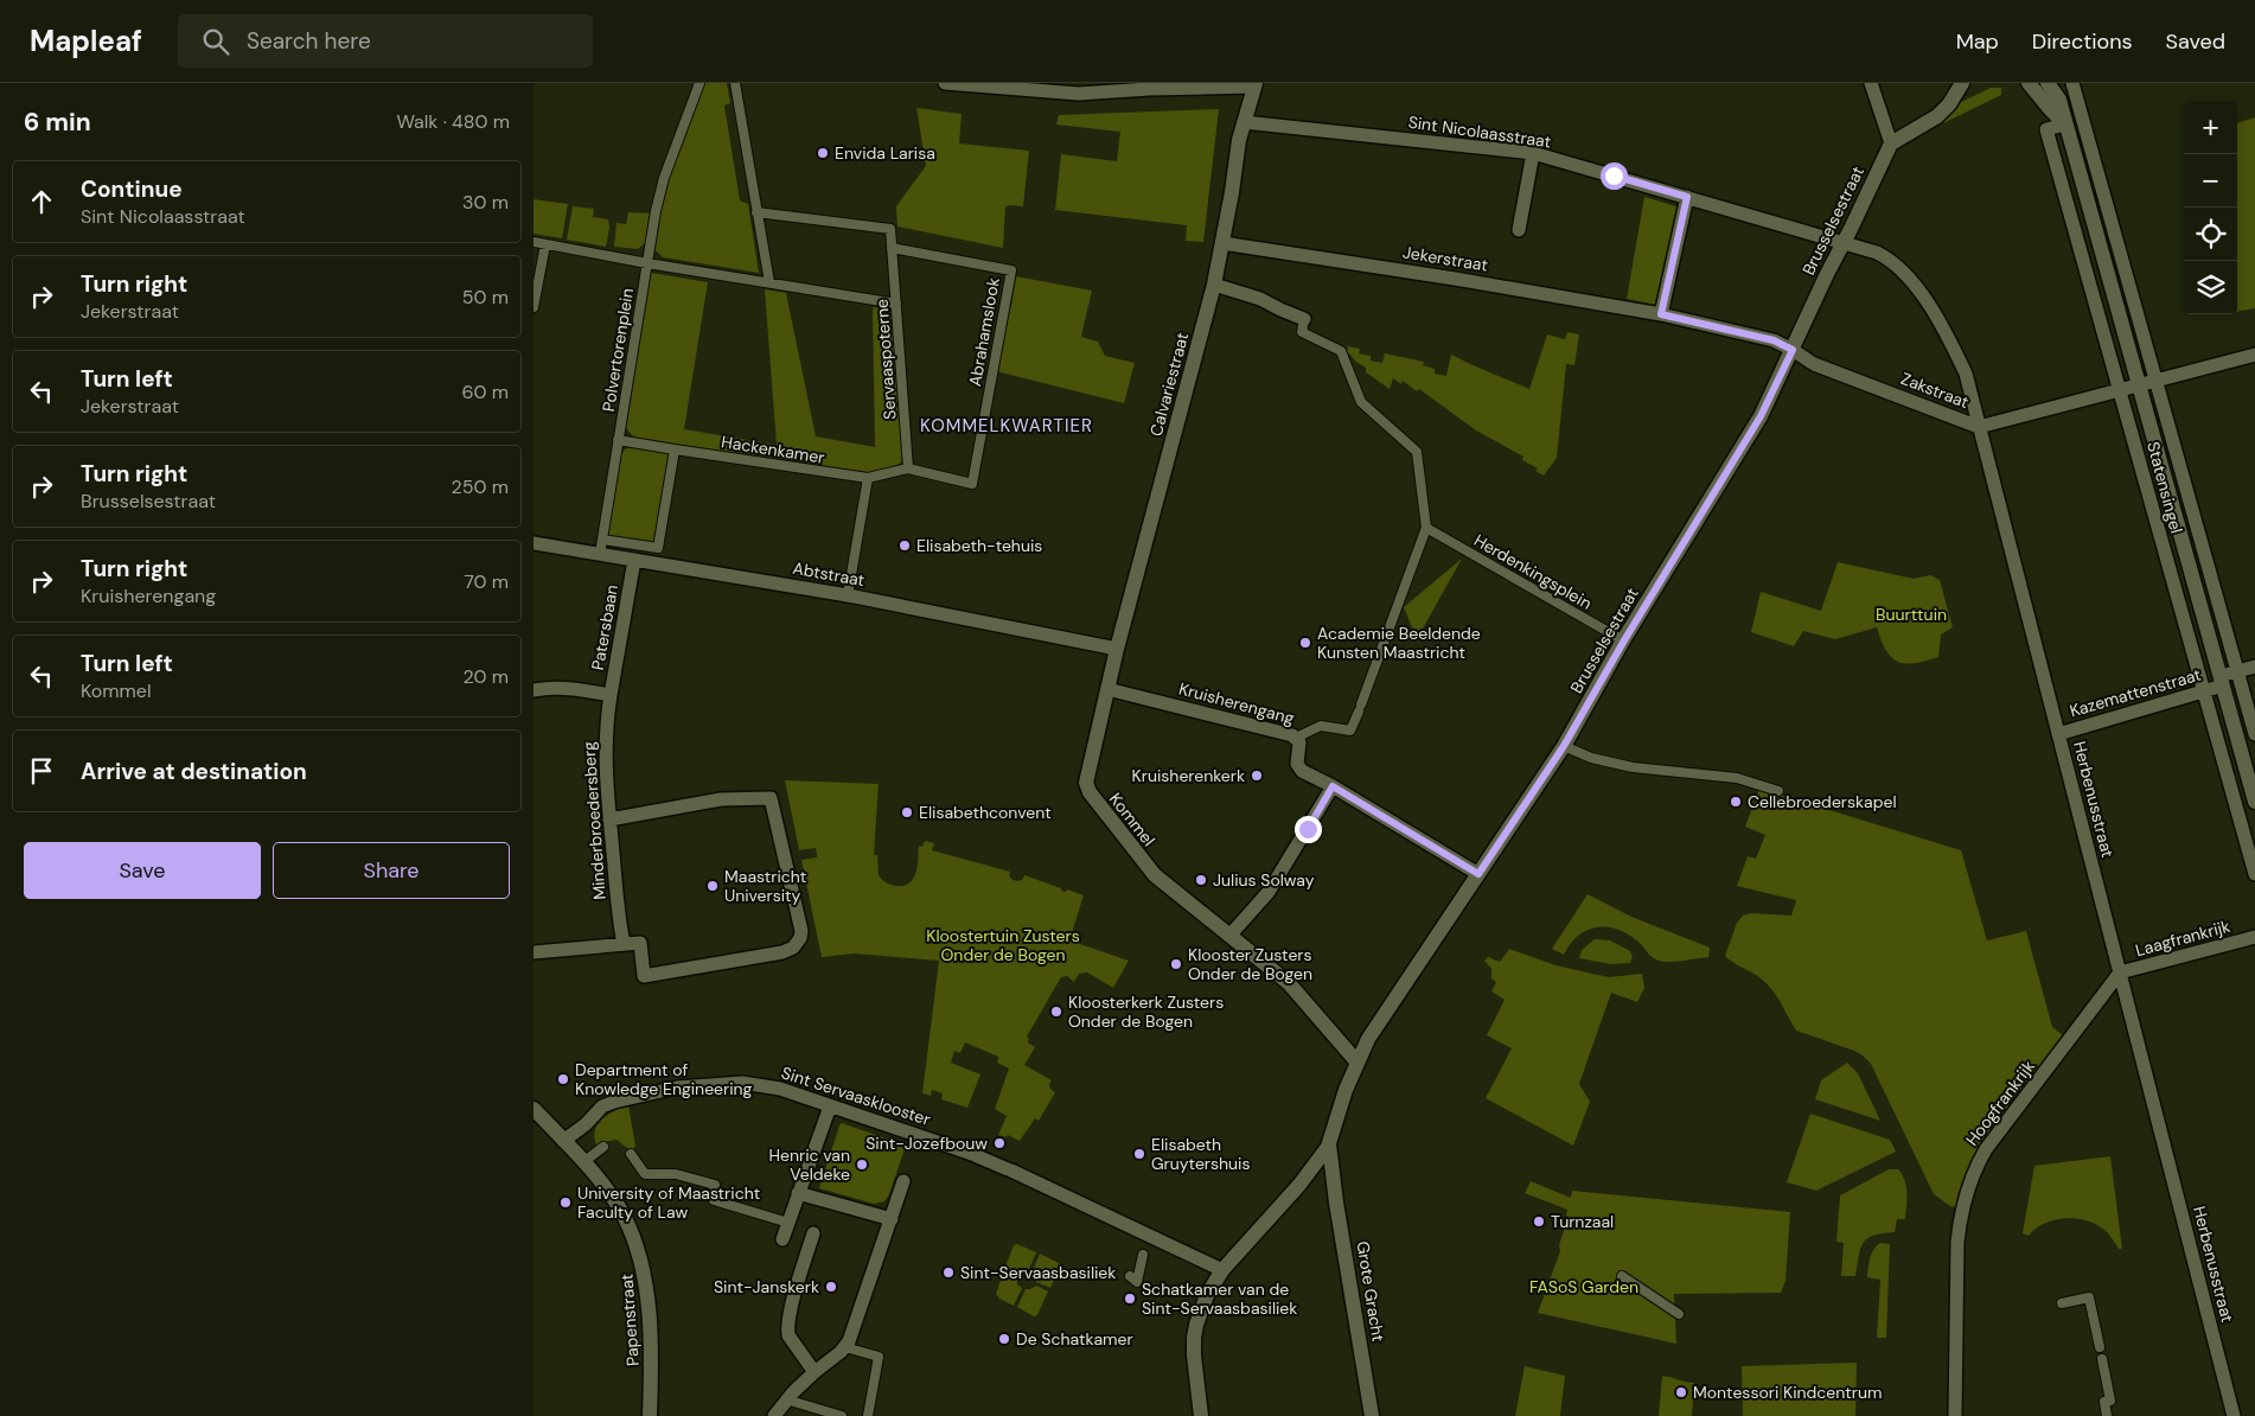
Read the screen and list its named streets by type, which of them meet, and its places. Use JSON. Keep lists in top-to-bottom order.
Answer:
{
  "streets": {
    "street": [
      "Sint Nicolaasstraat",
      "Brusselsestraat",
      "Jekerstraat",
      "Abrahamslook",
      "Polvertorenplein",
      "Servaaspoterne",
      "Calvariestraat",
      "Zakstraat",
      "Hackenkamer",
      "Statensingel",
      "Herdenkingsplein",
      "Abtstraat",
      "Patersbaan",
      "Kazemattenstraat",
      "Kruisherengang",
      "Herbenusstraat",
      "Kommel",
      "Minderbroedersberg",
      "Laagfrankrijk",
      "Sint Servaasklooster",
      "Hoogfrankrijk",
      "Grote Gracht",
      "Papenstraat"
    ]
  },
  "crossings": [
    ["Sint Nicolaasstraat", "Brusselsestraat"],
    ["Sint Nicolaasstraat", "Calvariestraat"],
    ["Sint Nicolaasstraat", "Herbenusstraat"],
    ["Brusselsestraat", "Jekerstraat"],
    ["Brusselsestraat", "Zakstraat"],
    ["Brusselsestraat", "Herdenkingsplein"],
    ["Brusselsestraat", "Kruisherengang"],
    ["Brusselsestraat", "Herbenusstraat"],
    ["Brusselsestraat", "Kommel"],
    ["Brusselsestraat", "Sint Servaasklooster"],
    ["Brusselsestraat", "Grote Gracht"],
    ["Jekerstraat", "Calvariestraat"],
    ["Jekerstraat", "Zakstraat"],
    ["Abrahamslook", "Servaaspoterne"],
    ["Abrahamslook", "Hackenkamer"],
    ["Polvertorenplein", "Abtstraat"],
    ["Servaaspoterne", "Hackenkamer"],
    ["Calvariestraat", "Abtstraat"],
    ["Calvariestraat", "Kruisherengang"],
    ["Calvariestraat", "Kommel"],
    ["Zakstraat", "Statensingel"],
    ["Zakstraat", "Herbenusstraat"],
    ["Statensingel", "Kazemattenstraat"],
    ["Abtstraat", "Patersbaan"],
    ["Patersbaan", "Minderbroedersberg"],
    ["Kazemattenstraat", "Herbenusstraat"],
    ["Kruisherengang", "Kommel"],
    ["Herbenusstraat", "Laagfrankrijk"],
    ["Herbenusstraat", "Hoogfrankrijk"],
    ["Laagfrankrijk", "Hoogfrankrijk"],
    ["Sint Servaasklooster", "Papenstraat"]
  ],
  "districts": ["KOMMELKWARTIER"],
  "parks": ["Buurttuin", "Kloostertuin Zusters Onder de Bogen", "FASoS Garden"],
  "places": [
    "Envida Larisa",
    "Elisabeth-tehuis",
    "Academie Beeldende Kunsten Maastricht",
    "Kruisherenkerk",
    "Cellebroederskapel",
    "Elisabethconvent",
    "Julius Solway",
    "Maastricht University",
    "Klooster Zusters Onder de Bogen",
    "Kloosterkerk Zusters Onder de Bogen",
    "Department of Knowledge Engineering",
    "Sint-Jozefbouw",
    "Elisabeth Gruytershuis",
    "Henric van Veldeke",
    "University of Maastricht Faculty of Law",
    "Turnzaal",
    "Sint-Servaasbasiliek",
    "Sint-Janskerk",
    "Schatkamer van de Sint-Servaasbasiliek",
    "De Schatkamer",
    "Montessori Kindcentrum"
  ],
  "page": {
    "header": "Mapleaf",
    "search": "Search here",
    "nav": ["Map", "Directions", "Saved"],
    "heading": ["6 min", "Walk · 480 m"],
    "map_buttons": ["+", "−"],
    "list": [
      ["Continue", "Sint Nicolaasstraat", "30 m"],
      ["Turn right", "Jekerstraat", "50 m"],
      ["Turn left", "Jekerstraat", "60 m"],
      ["Turn right", "Brusselsestraat", "250 m"],
      ["Turn right", "Kruisherengang", "70 m"],
      ["Turn left", "Kommel", "20 m"],
      "Arrive at destination"
    ],
    "buttons": ["Save", "Share"]
  }
}
